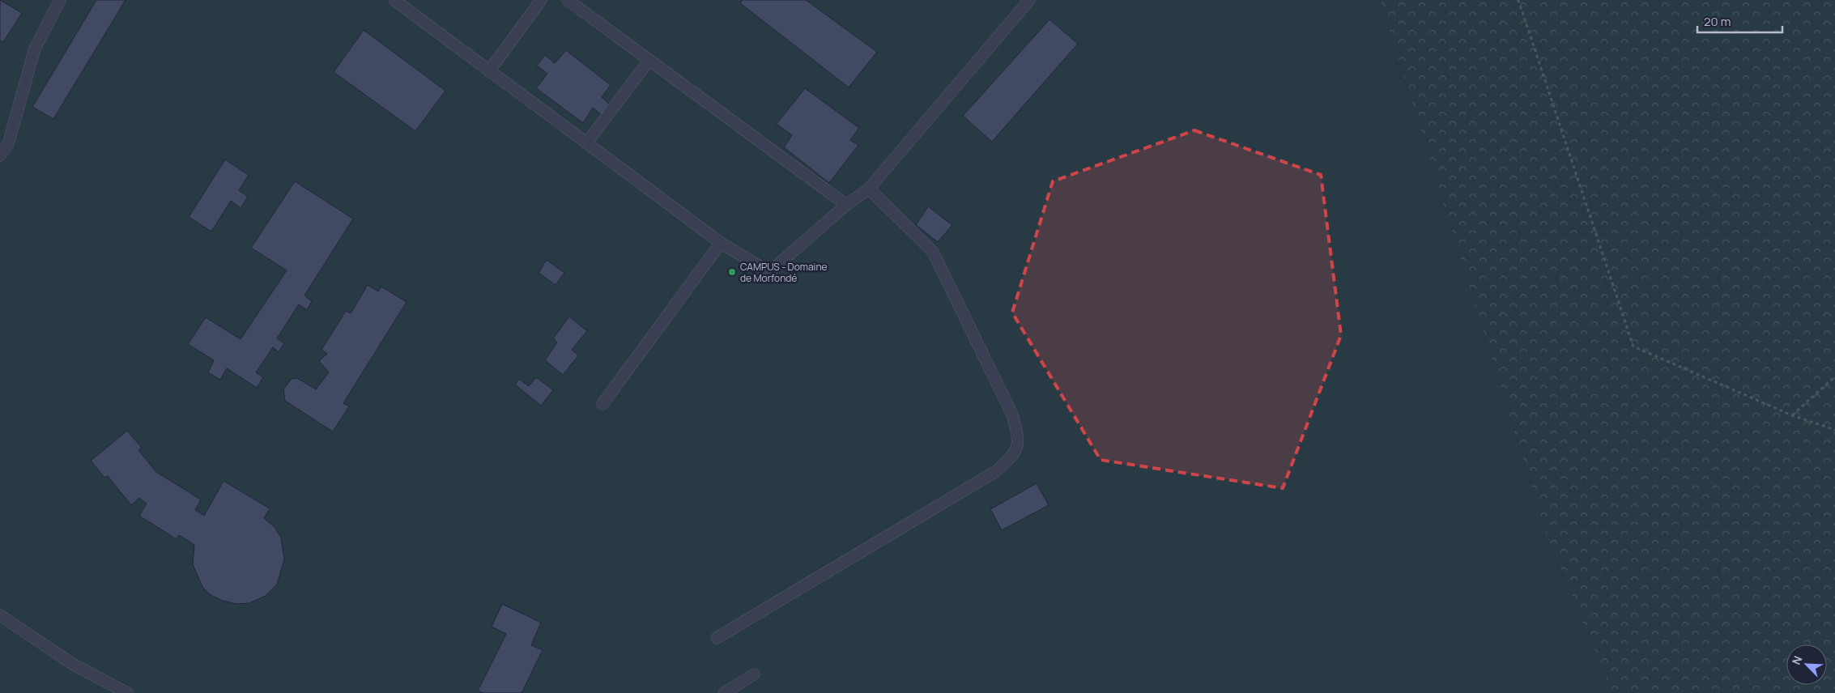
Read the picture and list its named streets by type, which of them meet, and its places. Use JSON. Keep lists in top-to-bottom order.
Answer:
{
  "places": ["CAMPUS - Domaine de Morfondé"],
  "scale_bar": "20 m",
  "north": "top left"
}
